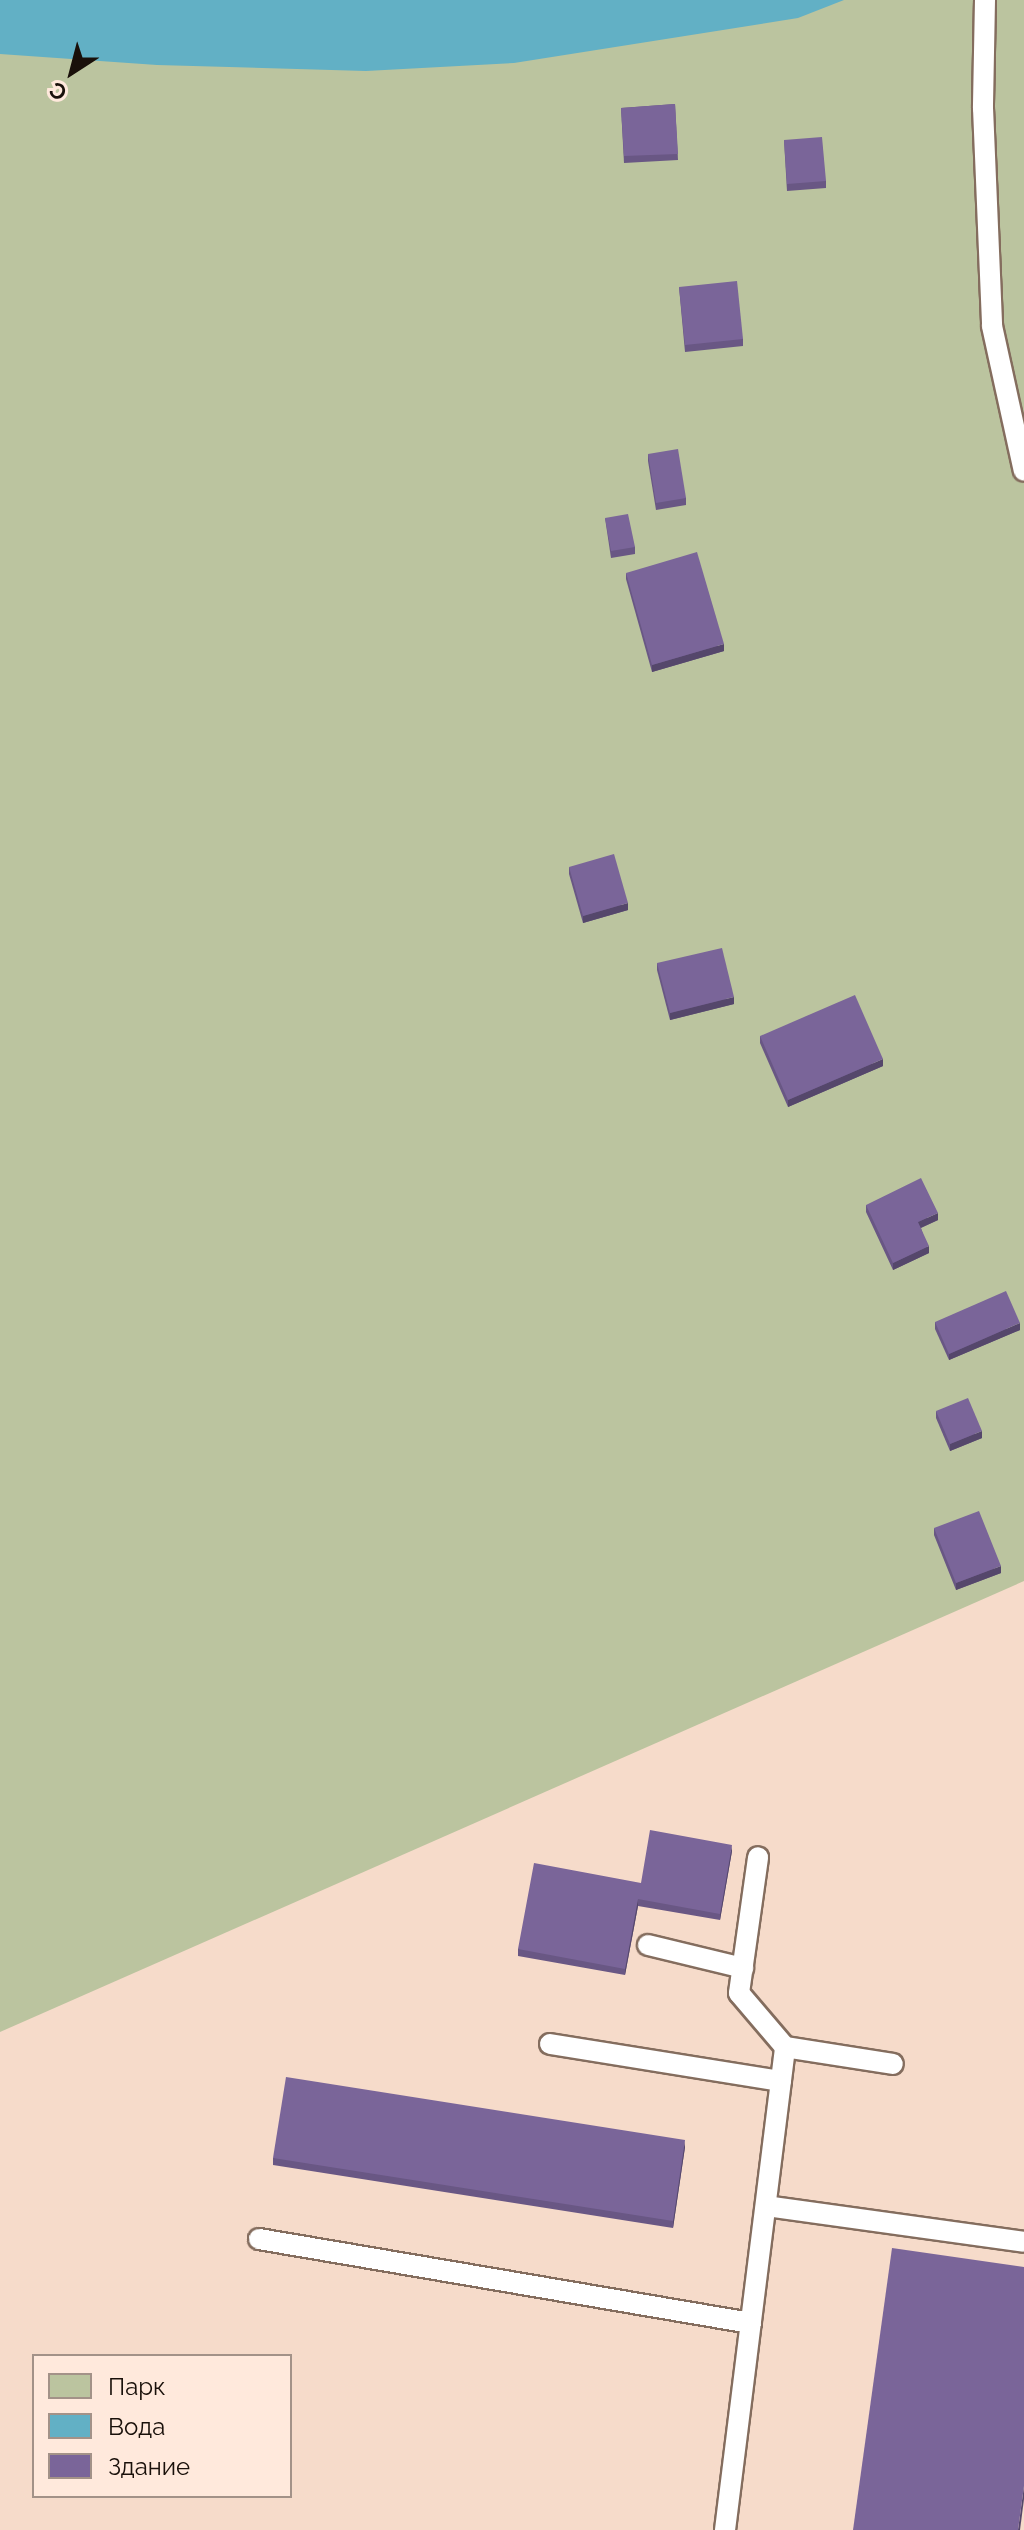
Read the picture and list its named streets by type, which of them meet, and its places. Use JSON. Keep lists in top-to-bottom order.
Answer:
{
  "legend": ["Парк", "Вода", "Здание"],
  "north": "bottom left"
}
